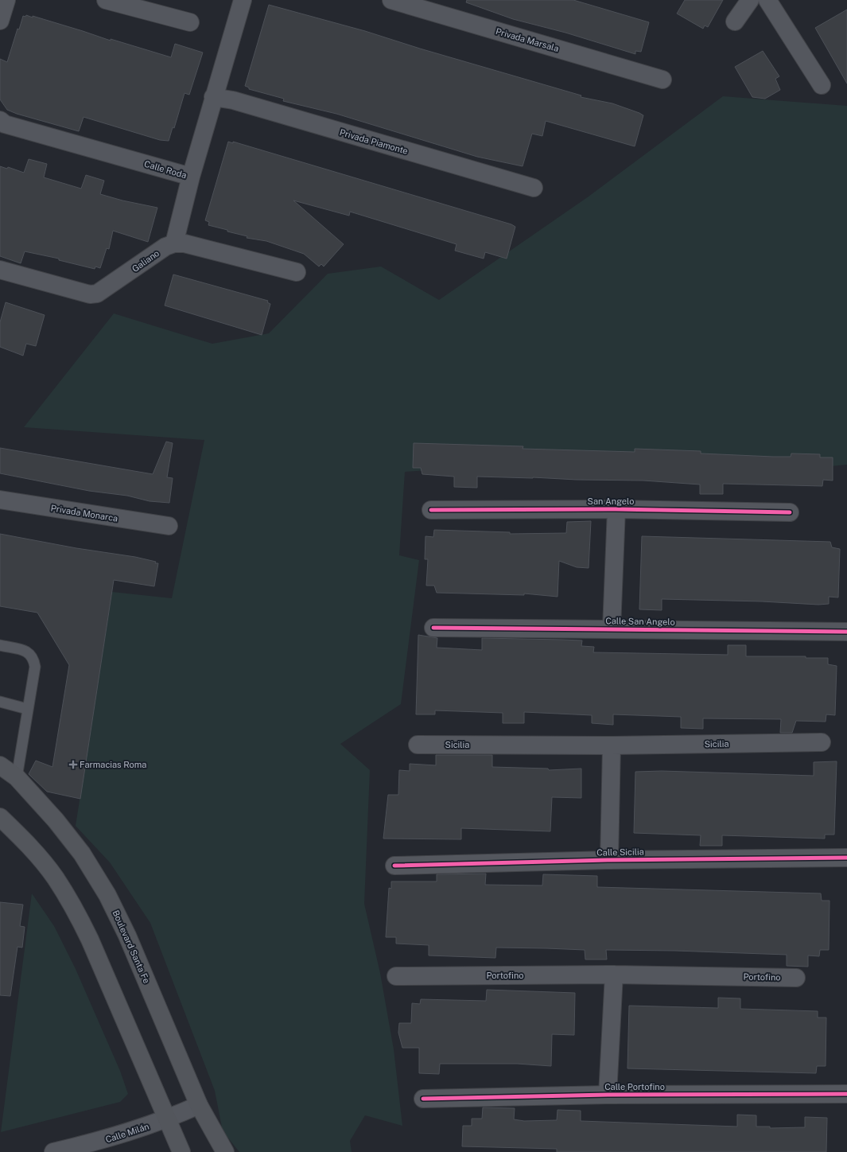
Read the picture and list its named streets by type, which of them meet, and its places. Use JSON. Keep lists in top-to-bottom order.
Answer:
{
  "streets": {
    "main road": ["Boulevard Santa Fe"],
    "street": [
      "Privada Marsala",
      "Privada Piamonte",
      "Calle Roda",
      "Galiano",
      "San Angelo",
      "Privada Monarca",
      "Calle San Angelo",
      "Sicilia",
      "Calle Sicilia",
      "Portofino",
      "Calle Portofino",
      "Calle Milán"
    ]
  },
  "crossings": [
    ["Privada Piamonte", "Calle Roda"],
    ["San Angelo", "Calle San Angelo"],
    ["Boulevard Santa Fe", "Calle Milán"]
  ],
  "places": {
    "health": ["Farmacias Roma"]
  }
}
